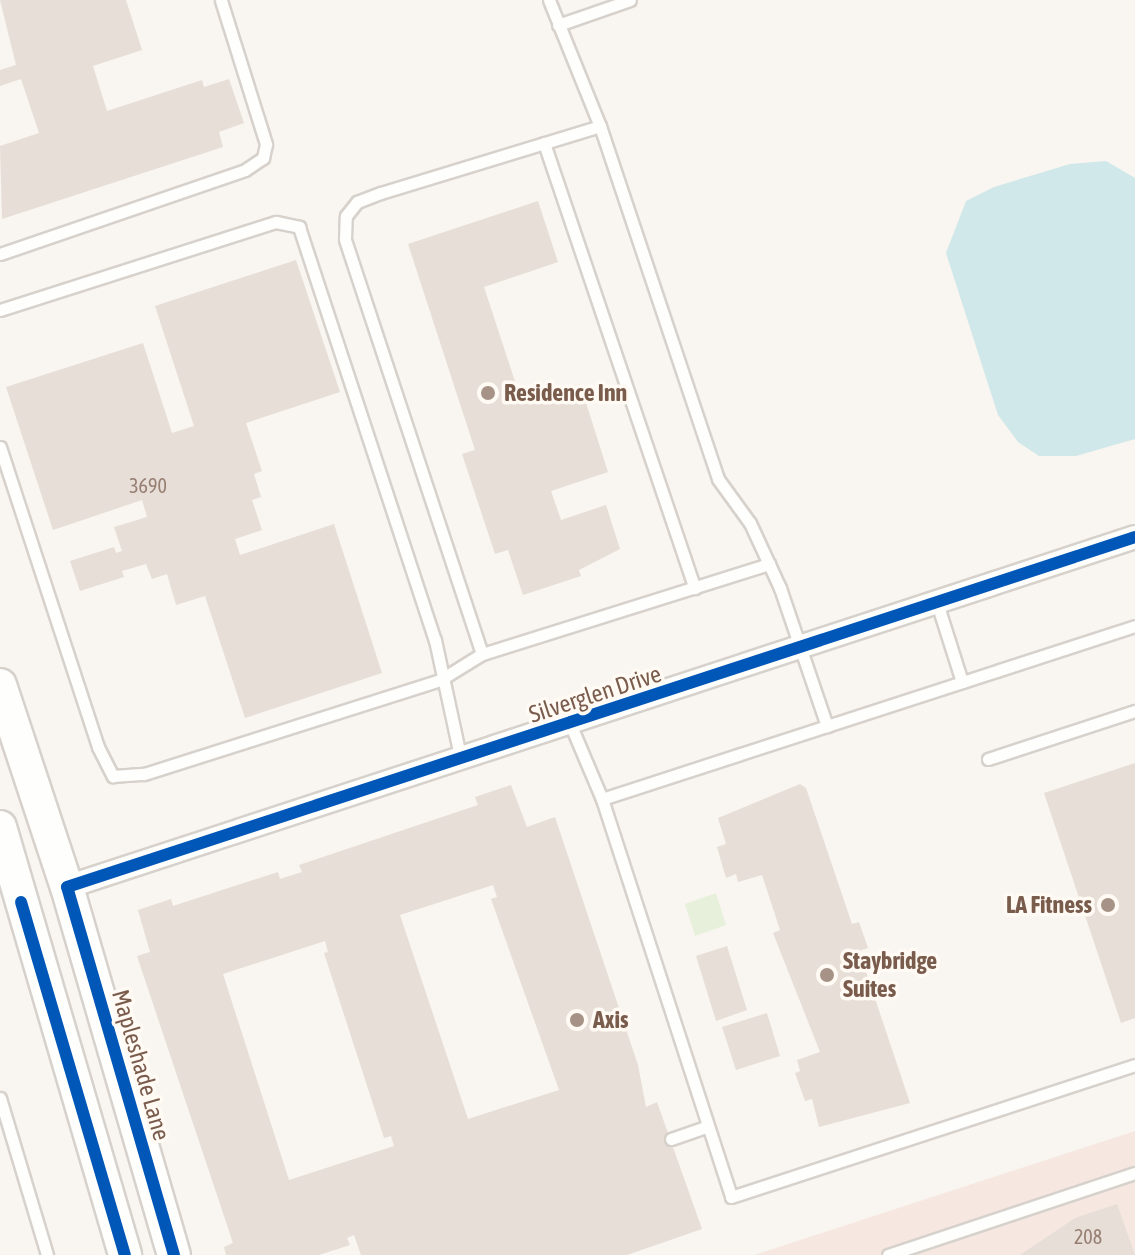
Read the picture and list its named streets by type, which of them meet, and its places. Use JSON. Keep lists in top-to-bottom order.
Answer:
{
  "streets": {
    "main road": ["Mapleshade Lane"],
    "street": ["Silverglen Drive"]
  },
  "crossings": [
    ["Silverglen Drive", "Mapleshade Lane"]
  ],
  "places": [
    "Residence Inn",
    "LA Fitness",
    "Staybridge Suites",
    "Axis"
  ],
  "house_numbers": ["3690", "208"]
}
